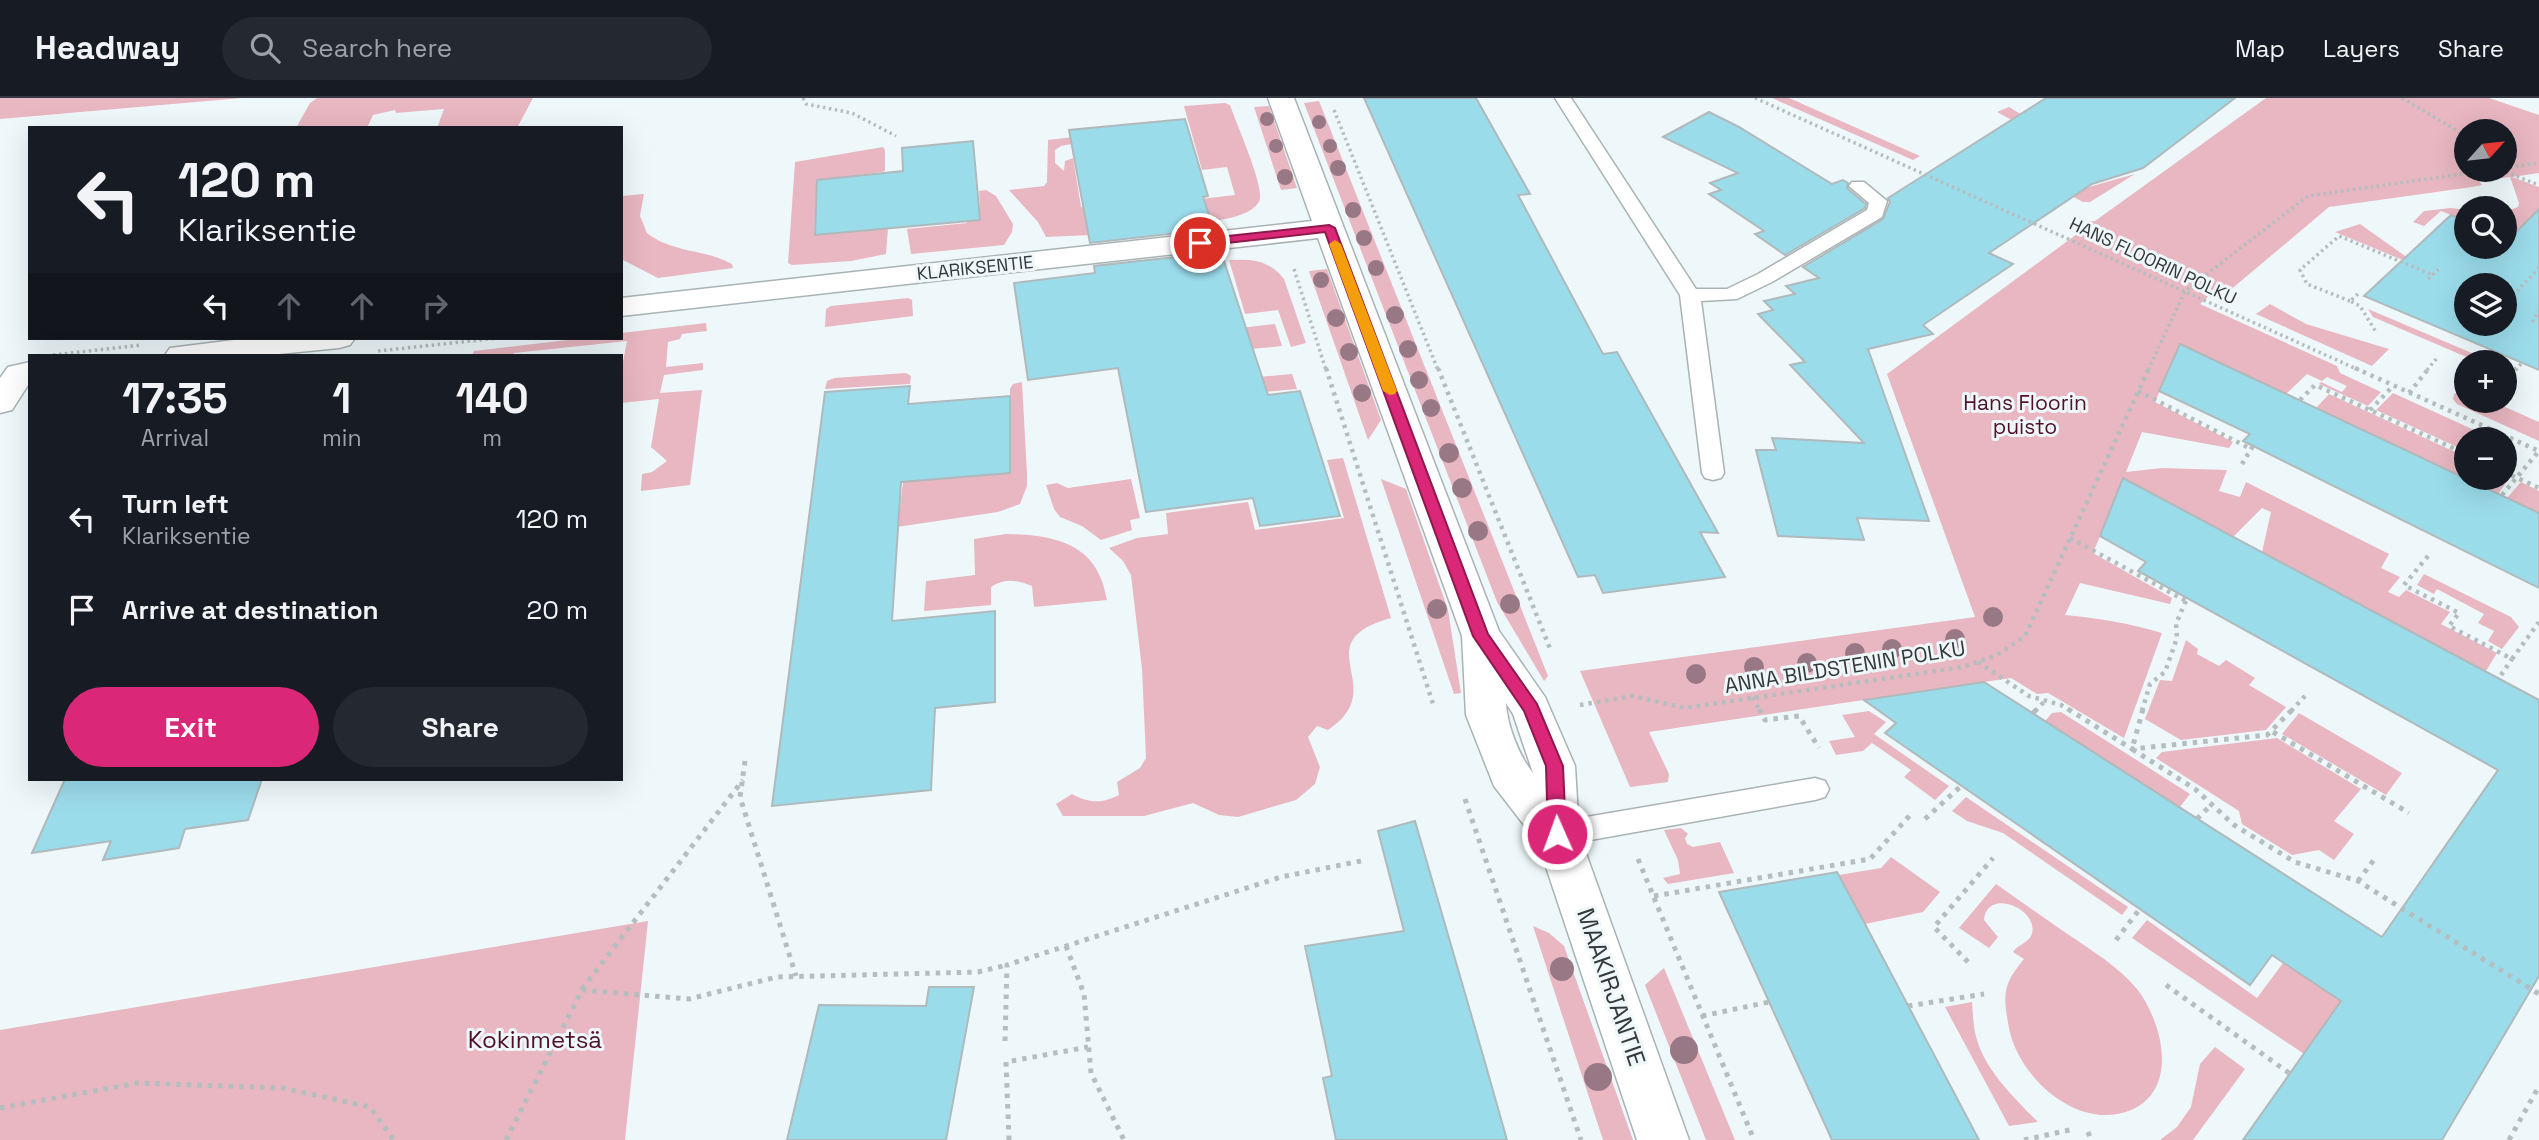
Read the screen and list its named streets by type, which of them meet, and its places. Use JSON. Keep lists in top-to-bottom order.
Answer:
{
  "streets": {
    "street": ["KLARIKSENTIE", "MAAKIRJANTIE"],
    "path": ["HANS FLOORIN POLKU", "ANNA BILDSTENIN POLKU"]
  },
  "crossings": [
    ["HANS FLOORIN POLKU", "ANNA BILDSTENIN POLKU"],
    ["KLARIKSENTIE", "MAAKIRJANTIE"]
  ],
  "parks": ["Hans Floorin puisto", "Kokinmetsä"],
  "north": "top right",
  "page": {
    "header": "Headway",
    "search": "Search here",
    "nav": ["Map", "Layers", "Share"],
    "map_buttons": ["+", "−"],
    "turn": ["120 m", "Klariksentie"],
    "eta": [
      "17:35",
      "Arrival",
      "1",
      "min",
      "140",
      "m"
    ],
    "list": [
      {
        "name": "Turn left",
        "note": "Klariksentie",
        "value": "120 m"
      },
      {
        "name": "Arrive at destination",
        "value": "20 m"
      }
    ],
    "buttons": ["Exit", "Share"]
  }
}
